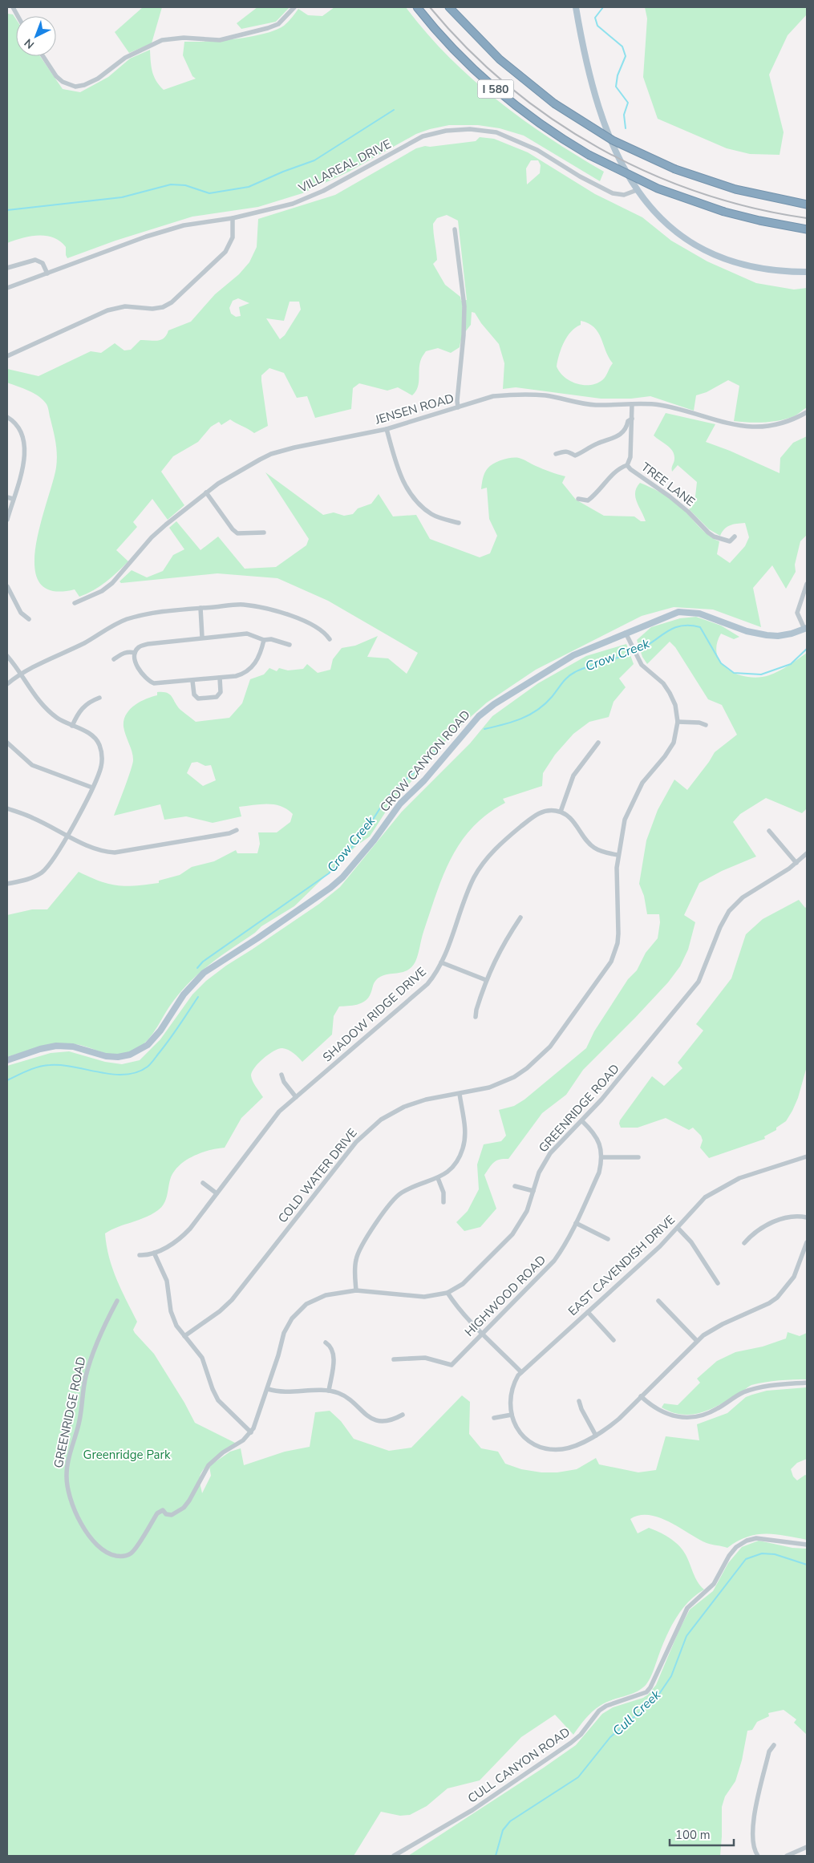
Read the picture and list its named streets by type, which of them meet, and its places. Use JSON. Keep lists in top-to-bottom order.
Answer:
{
  "streets": {
    "highway": ["I 580"],
    "main road": ["CROW CANYON ROAD"],
    "street": [
      "VILLAREAL DRIVE",
      "JENSEN ROAD",
      "TREE LANE",
      "SHADOW RIDGE DRIVE",
      "GREENRIDGE ROAD",
      "COLD WATER DRIVE",
      "EAST CAVENDISH DRIVE",
      "HIGHWOOD ROAD",
      "CULL CANYON ROAD"
    ]
  },
  "crossings": [
    ["JENSEN ROAD", "TREE LANE"],
    ["CROW CANYON ROAD", "COLD WATER DRIVE"]
  ],
  "water": ["Crow Creek", "Cull Creek"],
  "parks": ["Greenridge Park"],
  "scale_bar": "100 m",
  "north": "bottom left"
}
